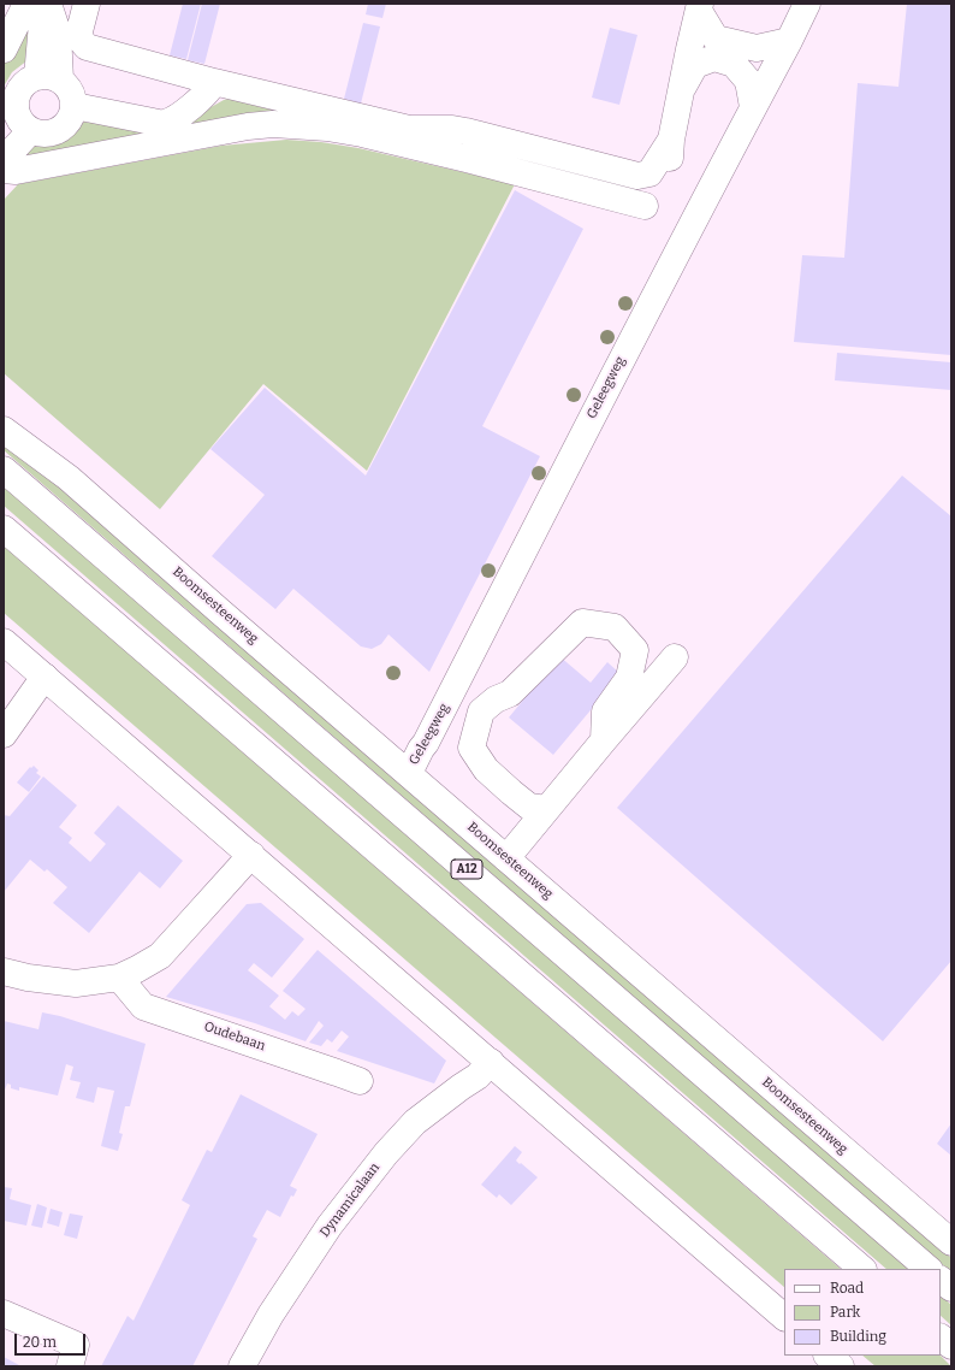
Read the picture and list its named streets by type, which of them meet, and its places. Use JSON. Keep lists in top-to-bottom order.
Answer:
{
  "streets": {
    "main road": [
      "Geleegweg",
      "Boomsesteenweg",
      "A12",
      "Oudebaan",
      "Dynamicalaan"
    ]
  },
  "crossings": [
    ["Geleegweg", "Boomsesteenweg"]
  ],
  "legend": ["Road", "Park", "Building"],
  "scale_bar": "20 m"
}
